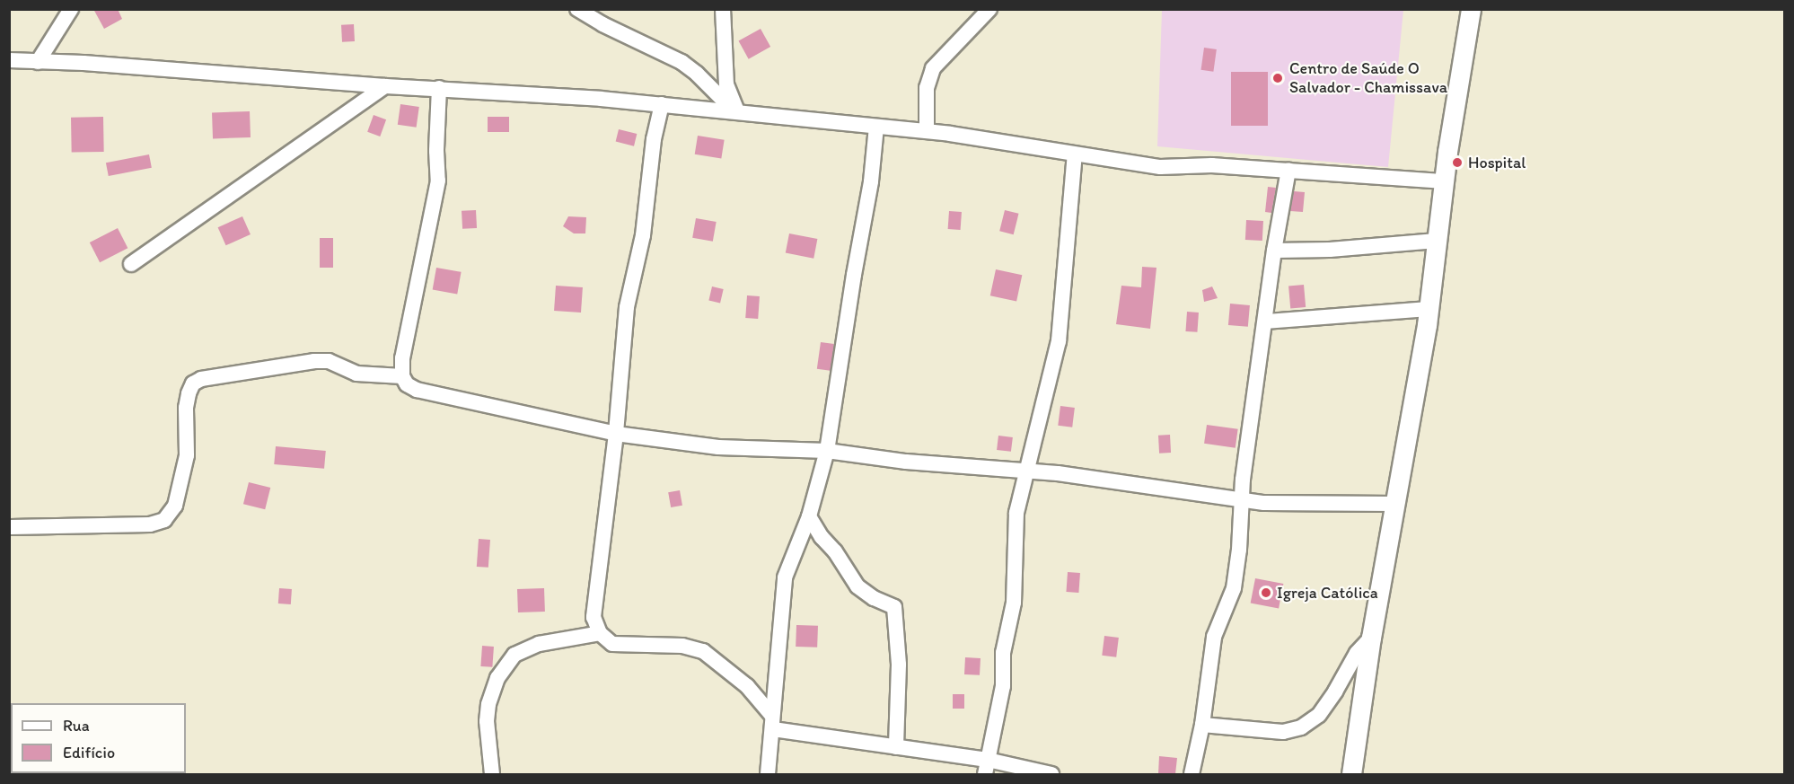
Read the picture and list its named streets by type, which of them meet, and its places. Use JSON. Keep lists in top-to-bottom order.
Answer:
{
  "places": ["Centro de Saúde O Salvador - Chamissava", "Hospital", "Igreja Católica"],
  "legend": ["Rua", "Edifício"]
}
